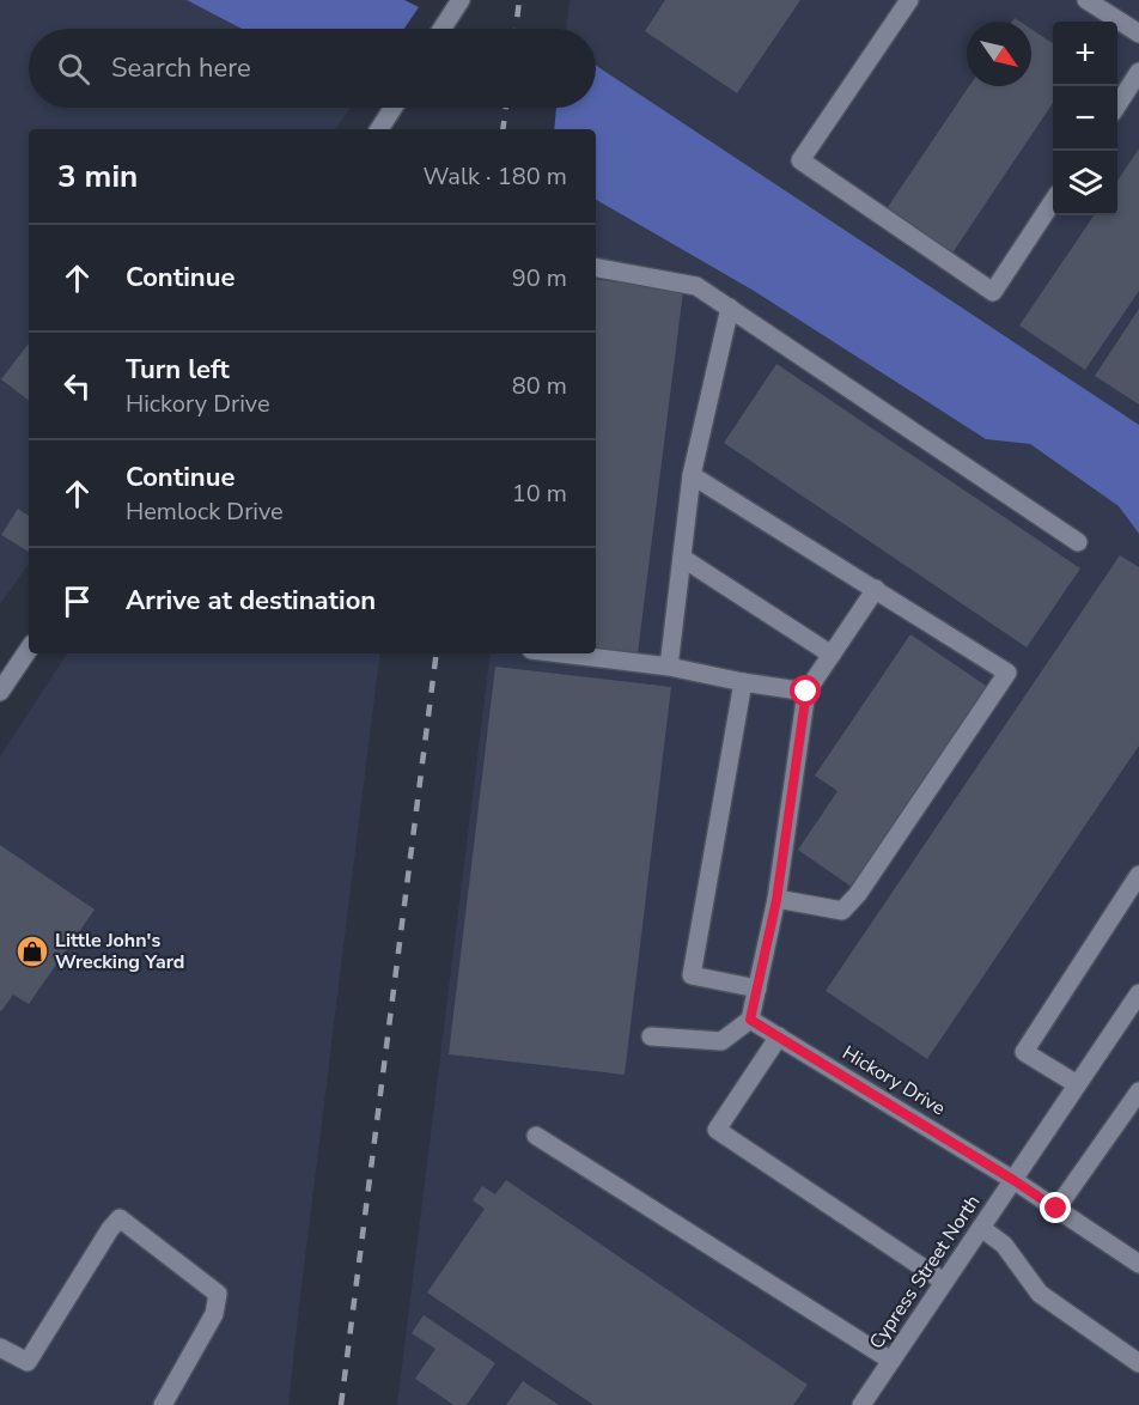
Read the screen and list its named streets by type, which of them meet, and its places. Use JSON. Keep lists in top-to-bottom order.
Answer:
{
  "streets": {
    "street": ["Hickory Drive", "Cypress Street North"]
  },
  "crossings": [
    ["Hickory Drive", "Cypress Street North"]
  ],
  "places": {
    "shop": ["Little John's Wrecking Yard"]
  },
  "north": "bottom right",
  "page": {
    "map_buttons": ["+", "−"],
    "search": "Search here",
    "heading": ["3 min", "Walk · 180 m"],
    "list": [
      ["Continue", "90 m"],
      ["Turn left", "Hickory Drive", "80 m"],
      ["Continue", "Hemlock Drive", "10 m"],
      "Arrive at destination"
    ]
  }
}
